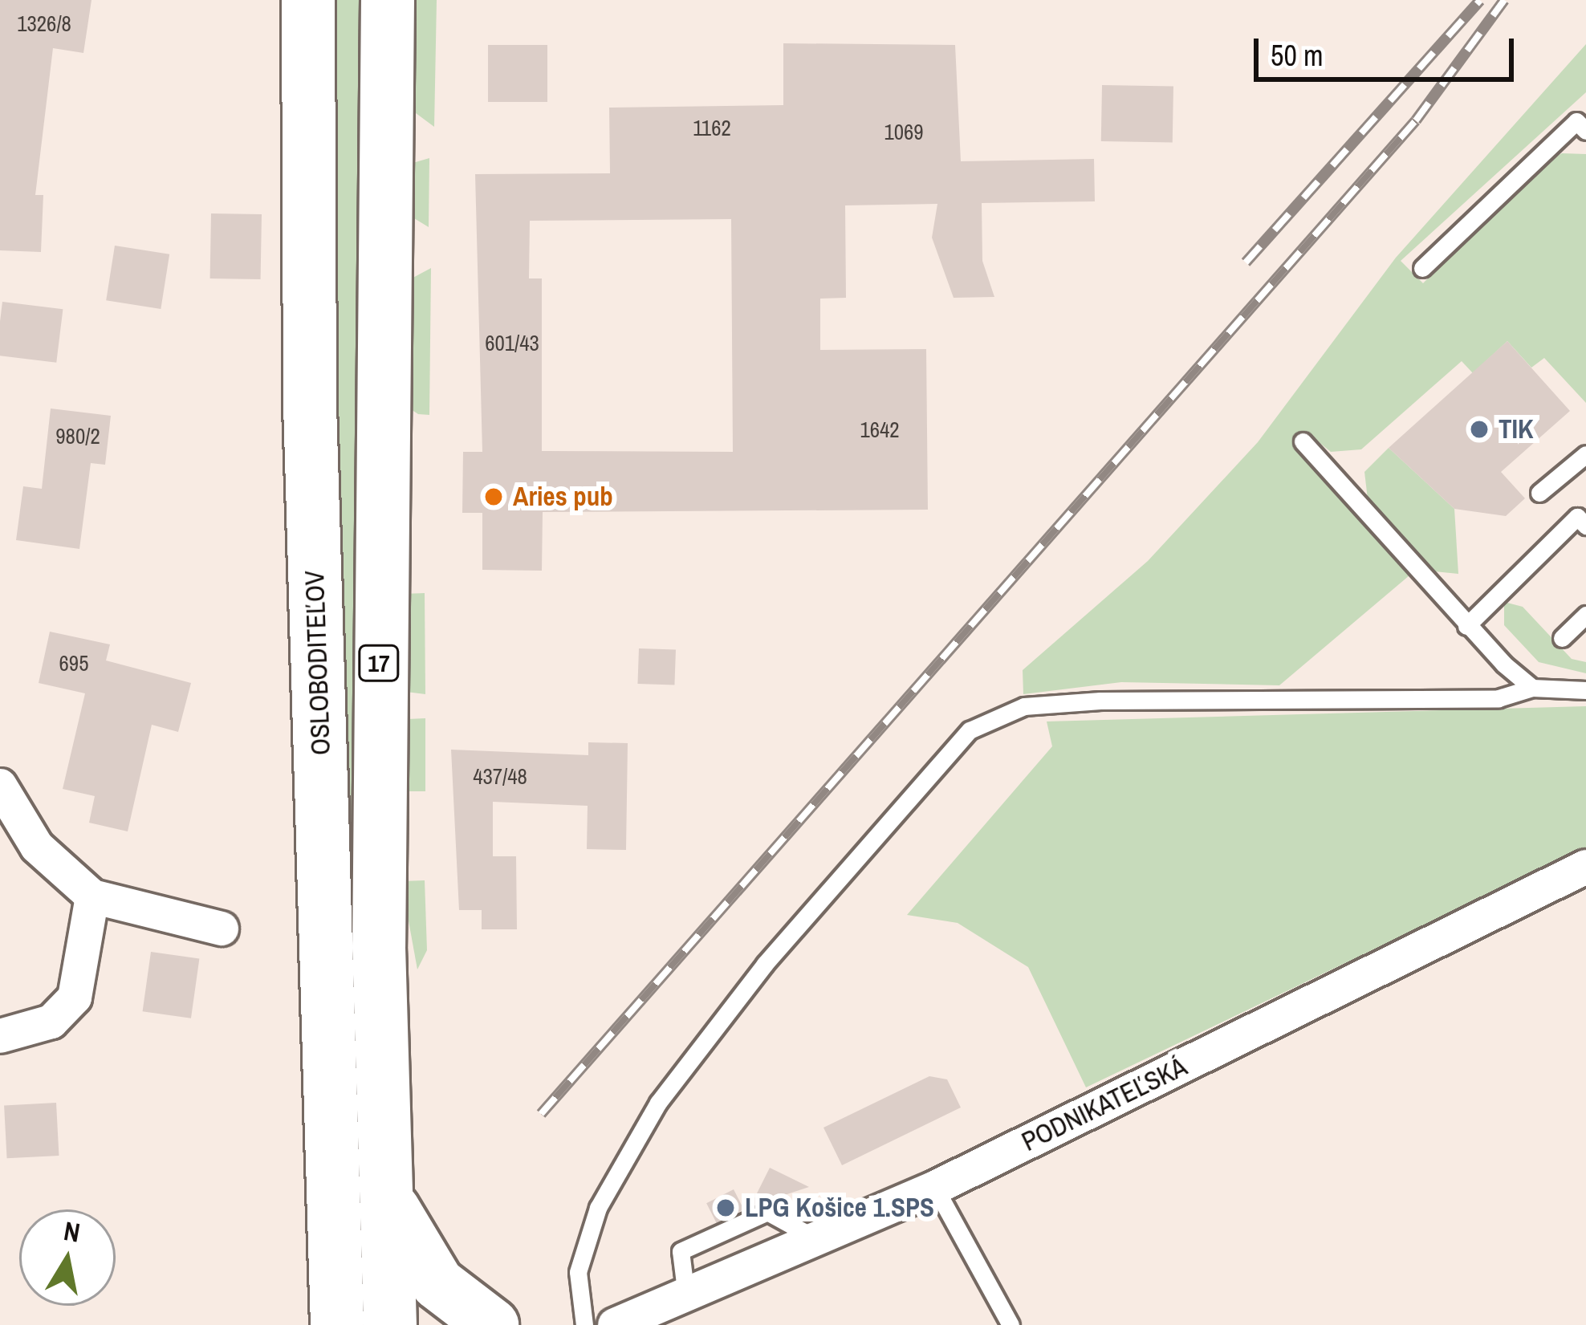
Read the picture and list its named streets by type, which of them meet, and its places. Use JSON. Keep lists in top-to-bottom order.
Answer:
{
  "streets": {
    "main road": ["OSLOBODITEĽOV", "17"],
    "street": ["PODNIKATEĽSKÁ"]
  },
  "places": ["TIK", "Aries pub", "LPG Košice 1.SPS"],
  "house_numbers": [
    "1326/8",
    "1162",
    "1069",
    "601/43",
    "1642",
    "980/2",
    "695",
    "437/48"
  ],
  "scale_bar": "50 m",
  "north": "top"
}
